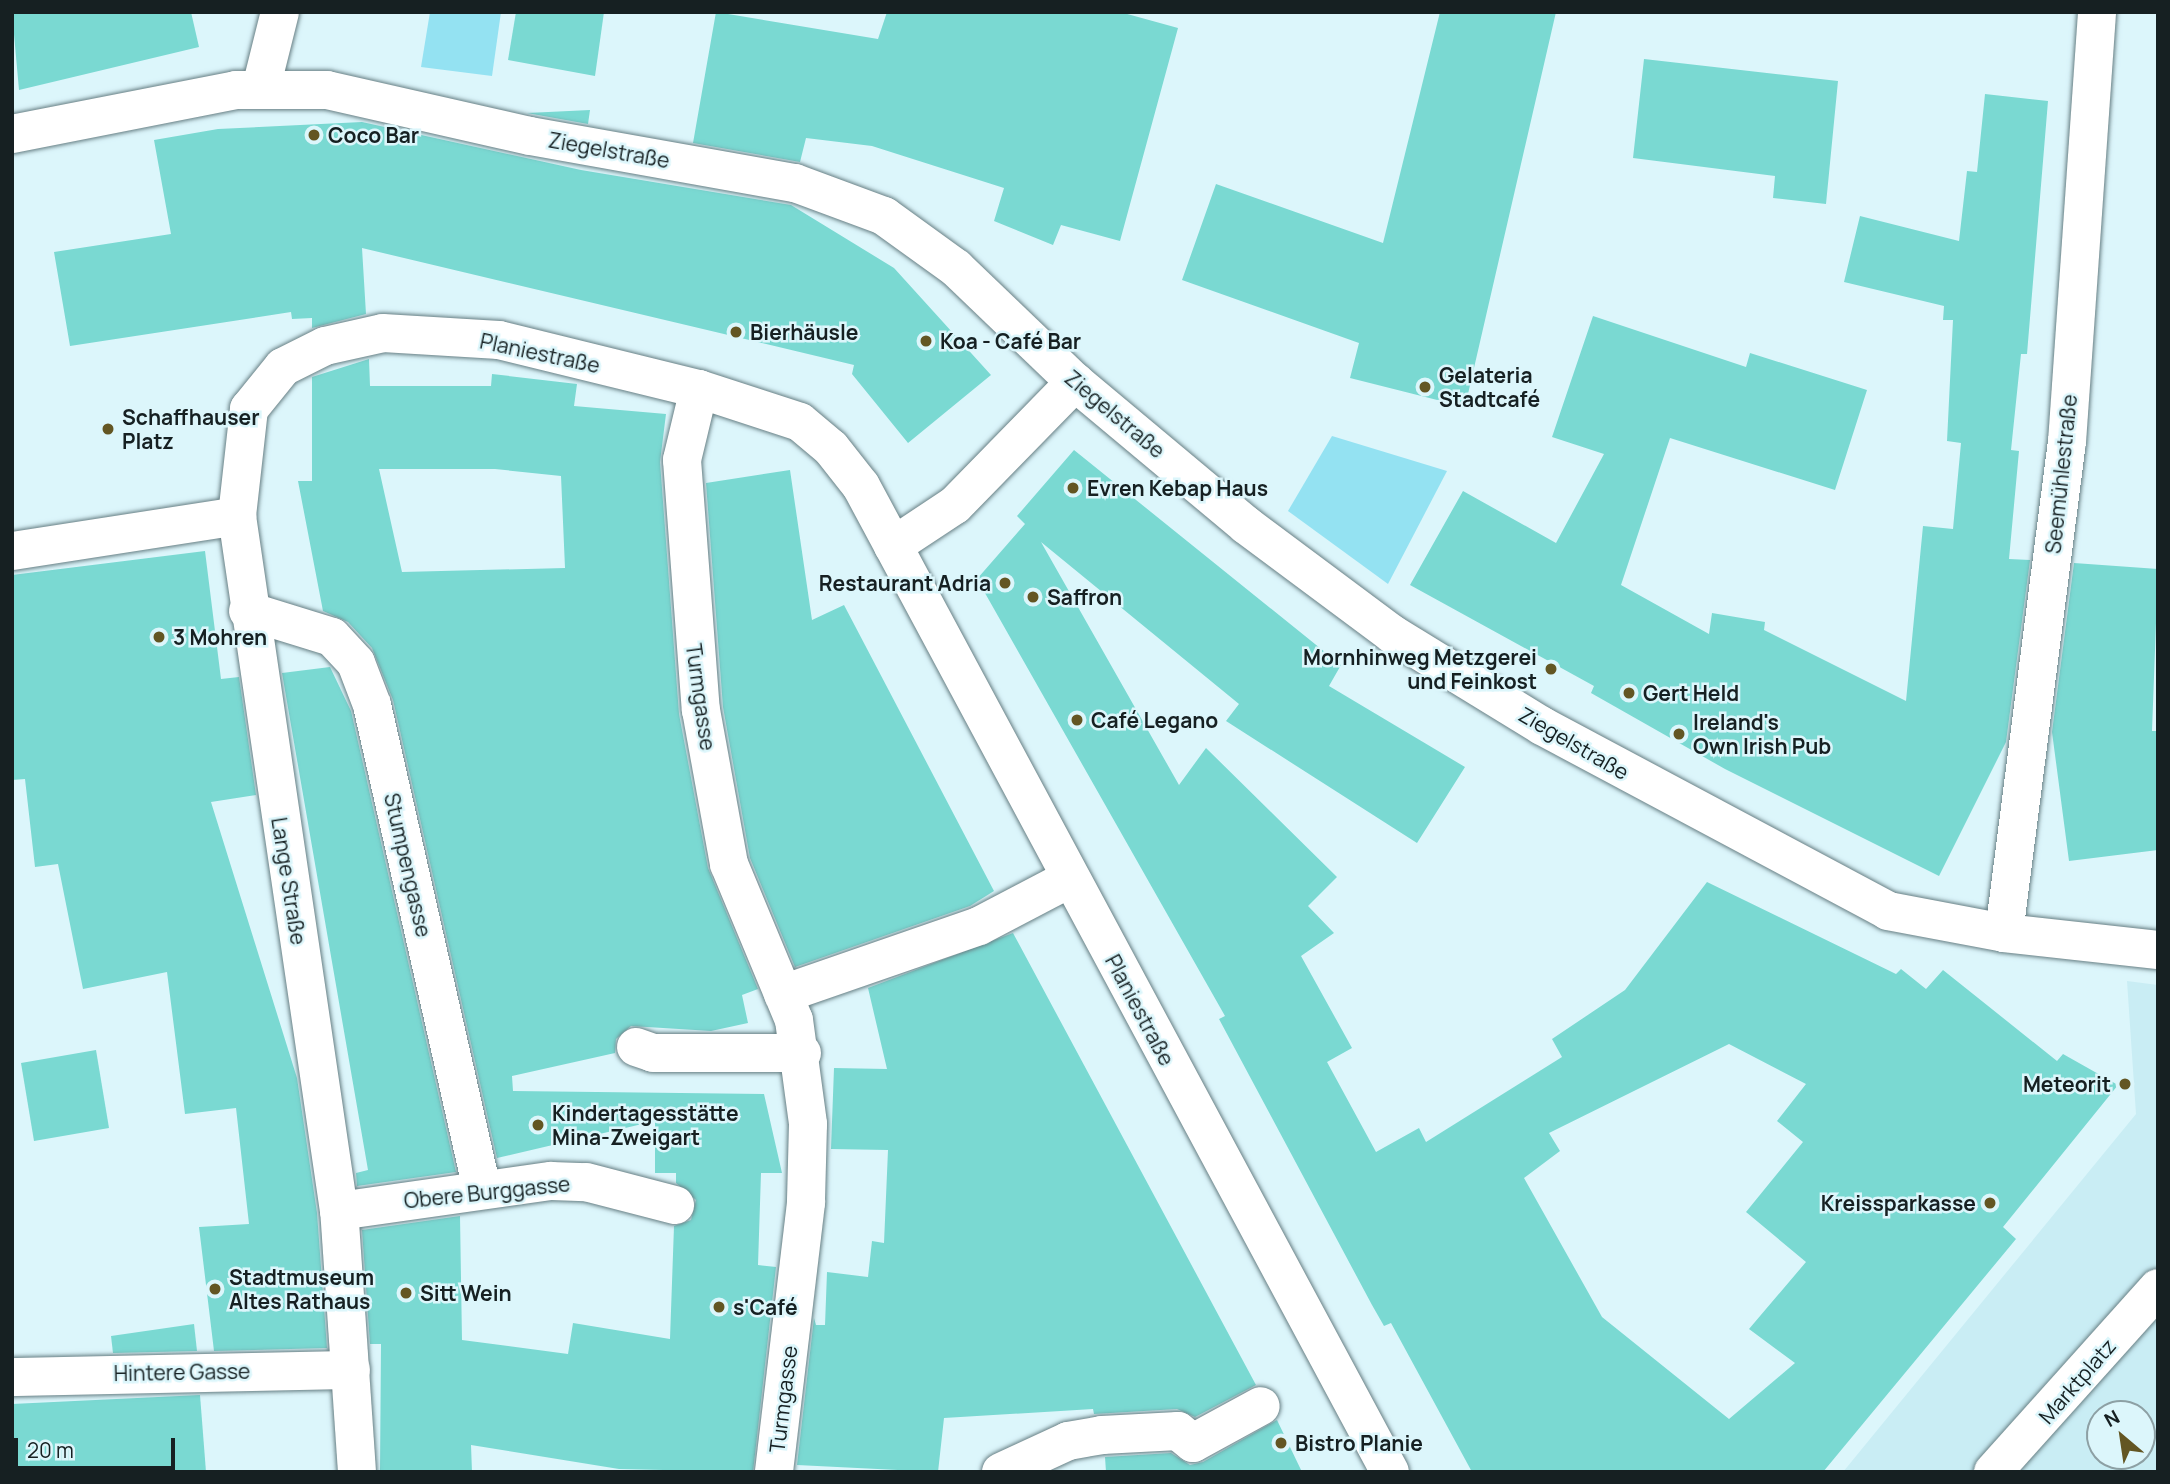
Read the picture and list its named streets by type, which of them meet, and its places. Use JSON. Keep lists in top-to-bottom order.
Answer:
{
  "streets": {
    "street": [
      "Ziegelstraße",
      "Planiestraße",
      "Seemühlestraße",
      "Turmgasse",
      "Stumpengasse",
      "Lange Straße",
      "Obere Burggasse",
      "Hintere Gasse",
      "Marktplatz"
    ]
  },
  "crossings": [
    ["Ziegelstraße", "Seemühlestraße"],
    ["Planiestraße", "Turmgasse"],
    ["Planiestraße", "Lange Straße"],
    ["Stumpengasse", "Lange Straße"],
    ["Stumpengasse", "Obere Burggasse"],
    ["Lange Straße", "Obere Burggasse"],
    ["Lange Straße", "Hintere Gasse"]
  ],
  "places": [
    "Coco Bar",
    "Bierhäusle",
    "Koa - Café Bar",
    "Gelateria Stadtcafé",
    "Schaffhauser Platz",
    "Evren Kebap Haus",
    "Restaurant Adria",
    "Saffron",
    "3 Mohren",
    "Mornhinweg Metzgerei und Feinkost",
    "Gert Held",
    "Café Legano",
    "Ireland's Own Irish Pub",
    "Meteorit",
    "Kindertagesstätte Mina-Zweigart",
    "Kreissparkasse",
    "Stadtmuseum Altes Rathaus",
    "Sitt Wein",
    "s'Café",
    "Bistro Planie"
  ],
  "scale_bar": "20 m",
  "north": "top left"
}
